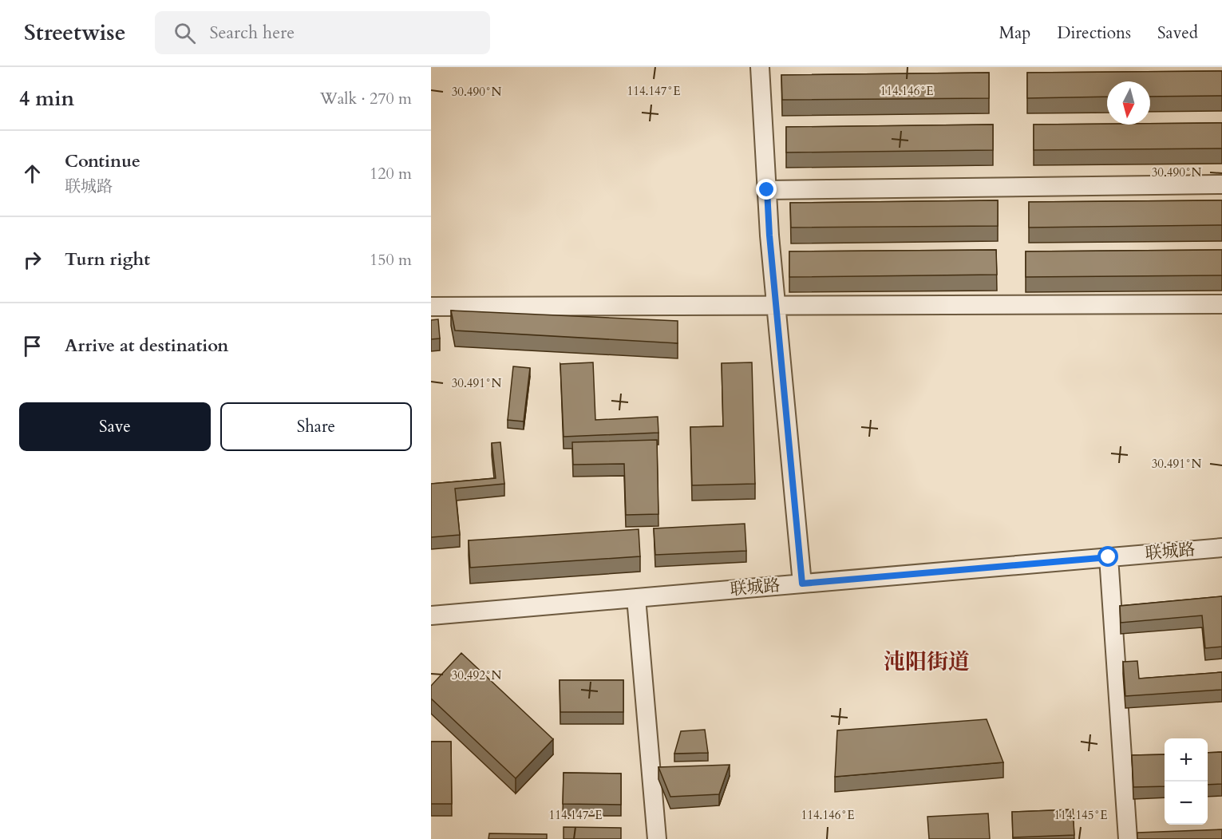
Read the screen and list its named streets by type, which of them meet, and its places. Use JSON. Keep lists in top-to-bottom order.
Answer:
{
  "streets": {
    "street": ["联城路"]
  },
  "districts": ["沌阳街道"],
  "north": "bottom",
  "page": {
    "header": "Streetwise",
    "search": "Search here",
    "nav": ["Map", "Directions", "Saved"],
    "heading": ["4 min", "Walk · 270 m"],
    "list": [
      ["Continue", "联城路", "120 m"],
      ["Turn right", "150 m"],
      "Arrive at destination"
    ],
    "buttons": ["Save", "Share"],
    "map_buttons": ["+", "−"]
  },
  "coordinates": [
    "114.147°E",
    "114.146°E",
    "30.490°N",
    "30.491°N",
    "30.492°N",
    "114.145°E"
  ]
}
